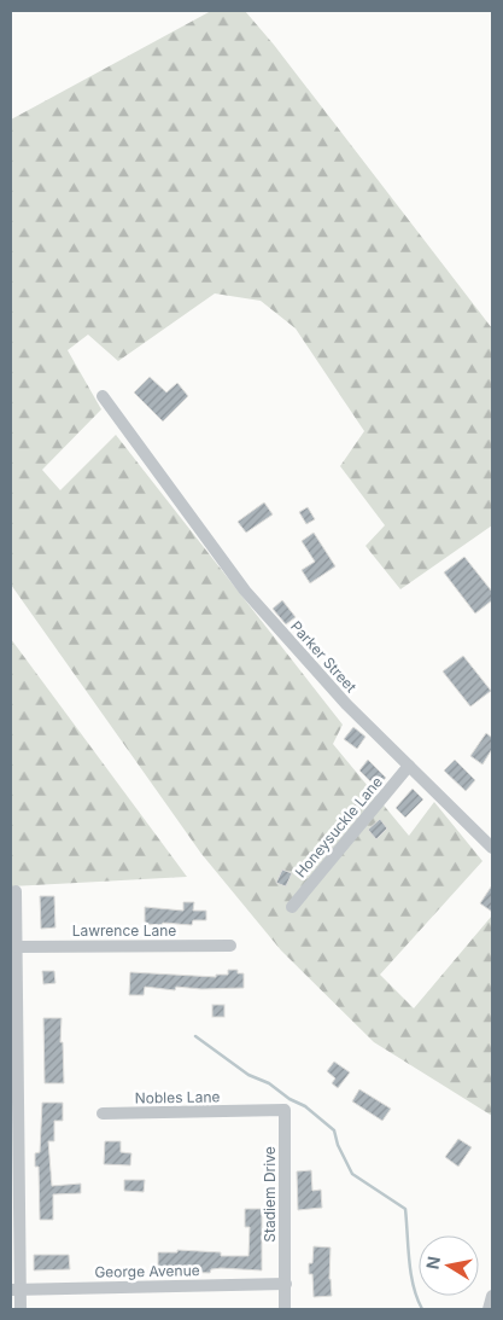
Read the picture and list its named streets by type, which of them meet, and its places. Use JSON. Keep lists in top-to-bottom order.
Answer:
{
  "streets": {
    "street": [
      "Parker Street",
      "Honeysuckle Lane",
      "Lawrence Lane",
      "Nobles Lane",
      "Stadiem Drive",
      "George Avenue"
    ]
  },
  "crossings": [
    ["Parker Street", "Honeysuckle Lane"],
    ["Nobles Lane", "Stadiem Drive"],
    ["Stadiem Drive", "George Avenue"]
  ],
  "north": "left"
}
